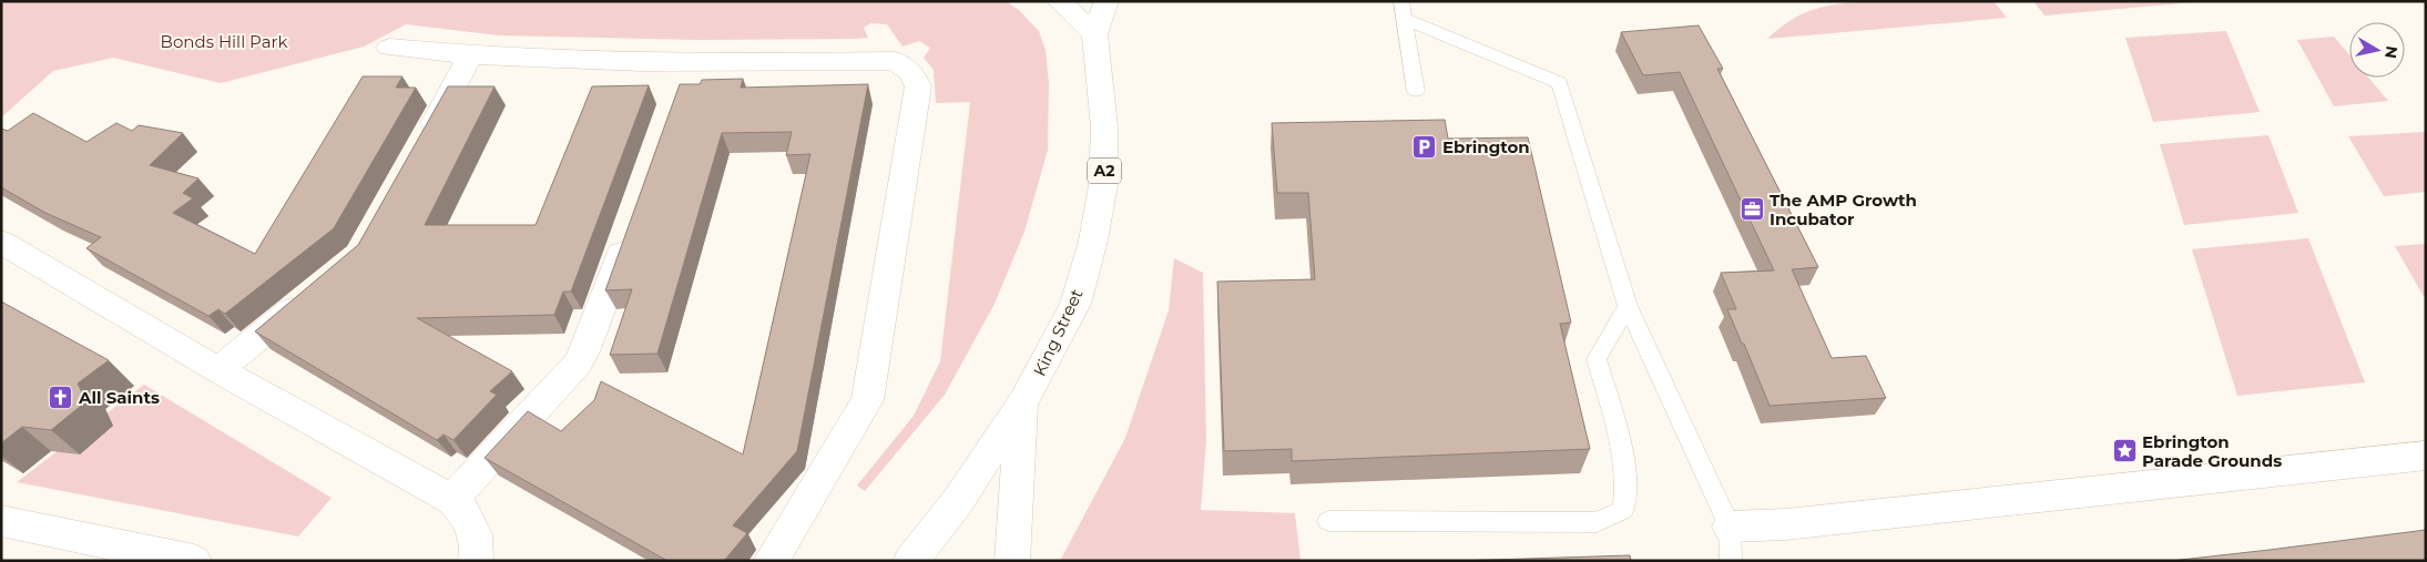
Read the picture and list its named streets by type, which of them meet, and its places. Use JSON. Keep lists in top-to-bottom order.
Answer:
{
  "streets": {
    "main road": ["A2", "King Street"]
  },
  "parks": ["Bonds Hill Park"],
  "places": {
    "parking": ["Ebrington"],
    "office": ["The AMP Growth Incubator"],
    "church": ["All Saints"],
    "place": ["Ebrington Parade Grounds"]
  },
  "north": "right"
}
